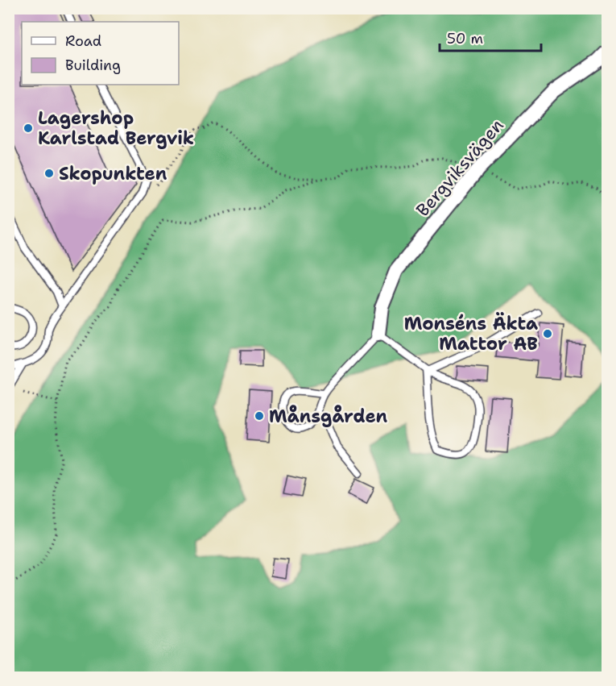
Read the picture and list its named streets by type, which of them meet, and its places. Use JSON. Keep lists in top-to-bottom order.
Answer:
{
  "streets": {
    "street": ["Bergviksvägen"]
  },
  "places": [
    "Lagershop Karlstad Bergvik",
    "Skopunkten",
    "Monséns Äkta Mattor AB",
    "Månsgården"
  ],
  "legend": ["Road", "Building"],
  "scale_bar": "50 m"
}
